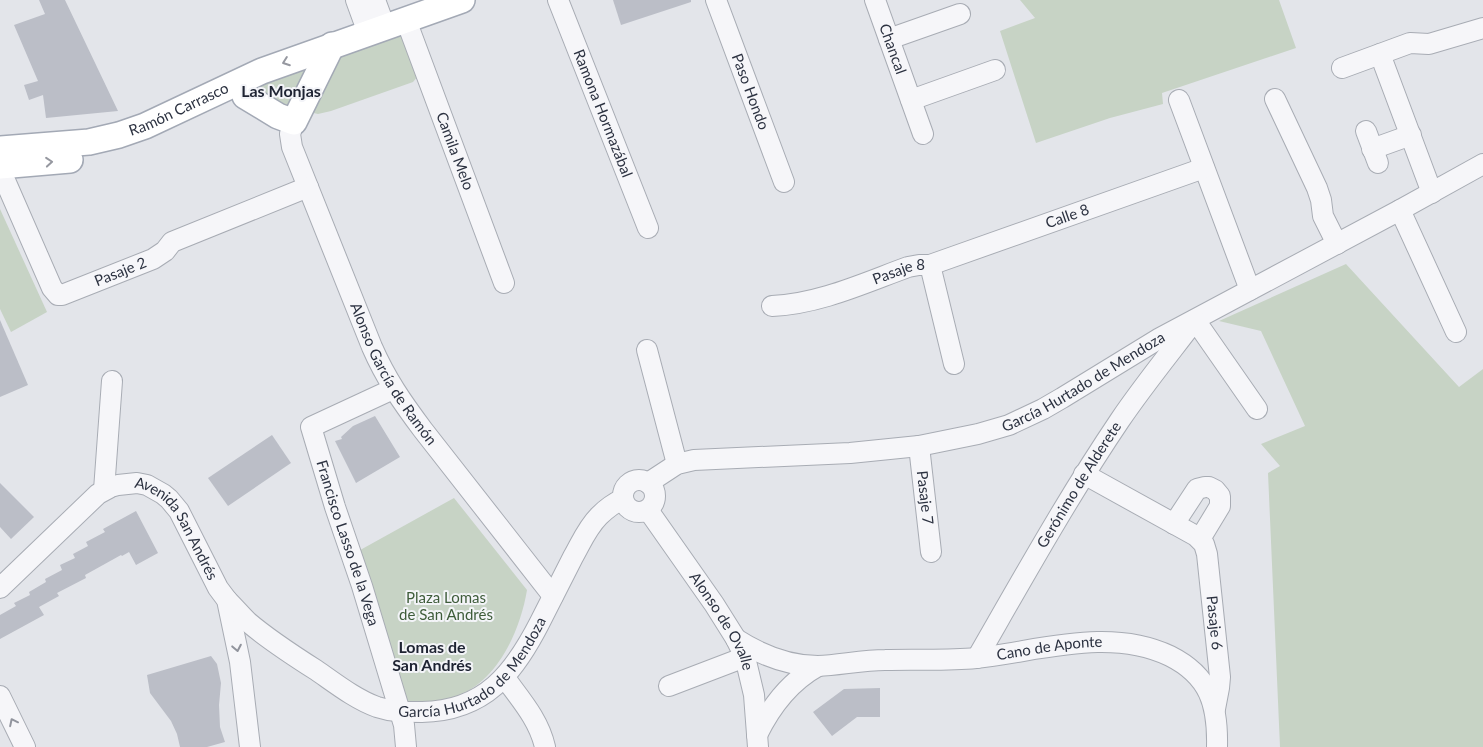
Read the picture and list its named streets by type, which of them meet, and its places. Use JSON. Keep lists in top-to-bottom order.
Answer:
{
  "streets": {
    "main road": ["Ramón Carrasco", "Alonso García de Ramón"],
    "street": [
      "Chancal",
      "Paso Hondo",
      "Ramona Hormazábal",
      "Camila Melo",
      "Calle 8",
      "Pasaje 2",
      "Pasaje 8",
      "García Hurtado de Mendoza",
      "Gerónimo de Alderete",
      "Pasaje 7",
      "Avenida San Andrés",
      "Francisco Lasso de la Vega",
      "Alonso de Ovalle",
      "Pasaje 6",
      "Cano de Aponte"
    ]
  },
  "crossings": [
    ["Ramón Carrasco", "Camila Melo"],
    ["Ramón Carrasco", "Pasaje 2"],
    ["Ramón Carrasco", "Alonso García de Ramón"],
    ["Calle 8", "Pasaje 8"],
    ["Pasaje 2", "Alonso García de Ramón"],
    ["Alonso García de Ramón", "García Hurtado de Mendoza"],
    ["Alonso García de Ramón", "Francisco Lasso de la Vega"],
    ["García Hurtado de Mendoza", "Gerónimo de Alderete"],
    ["García Hurtado de Mendoza", "Pasaje 7"],
    ["García Hurtado de Mendoza", "Avenida San Andrés"],
    ["García Hurtado de Mendoza", "Francisco Lasso de la Vega"],
    ["García Hurtado de Mendoza", "Alonso de Ovalle"],
    ["Gerónimo de Alderete", "Cano de Aponte"],
    ["Alonso de Ovalle", "Cano de Aponte"],
    ["Pasaje 6", "Cano de Aponte"]
  ],
  "districts": ["Las Monjas", "Lomas de San Andrés"],
  "parks": ["Plaza Lomas de San Andrés"]
}
